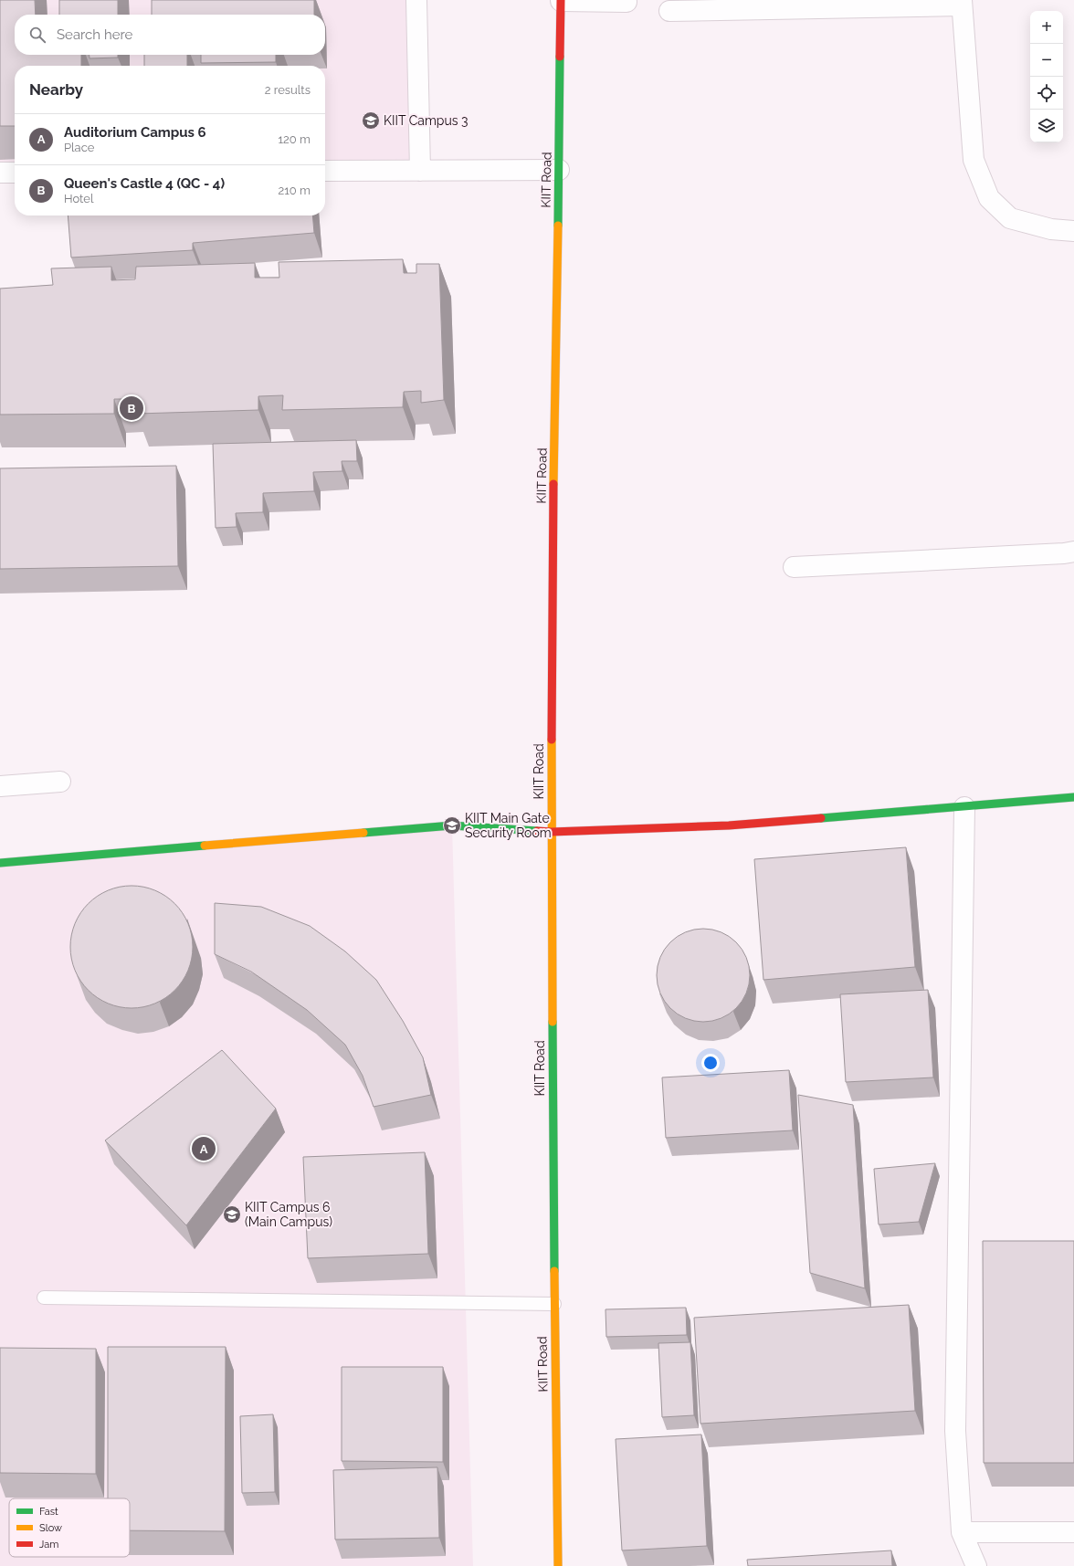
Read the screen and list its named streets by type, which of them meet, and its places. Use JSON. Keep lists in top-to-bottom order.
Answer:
{
  "streets": {
    "main road": ["KIIT Road"]
  },
  "places": {
    "school or university": ["KIIT Campus 3", "KIIT Main Gate Security Room", "KIIT Campus 6 (Main Campus)"]
  },
  "legend": ["Fast", "Slow", "Jam"],
  "page": {
    "map_buttons": ["+", "−"],
    "search": "Search here",
    "heading": ["Nearby", "2 results"],
    "list": [
      {
        "mark": "A",
        "name": "Auditorium Campus 6",
        "note": "Place",
        "value": "120 m"
      },
      {
        "mark": "B",
        "name": "Queen's Castle 4 (QC - 4)",
        "note": "Hotel",
        "value": "210 m"
      }
    ],
    "pins": ["B", "A"]
  }
}
